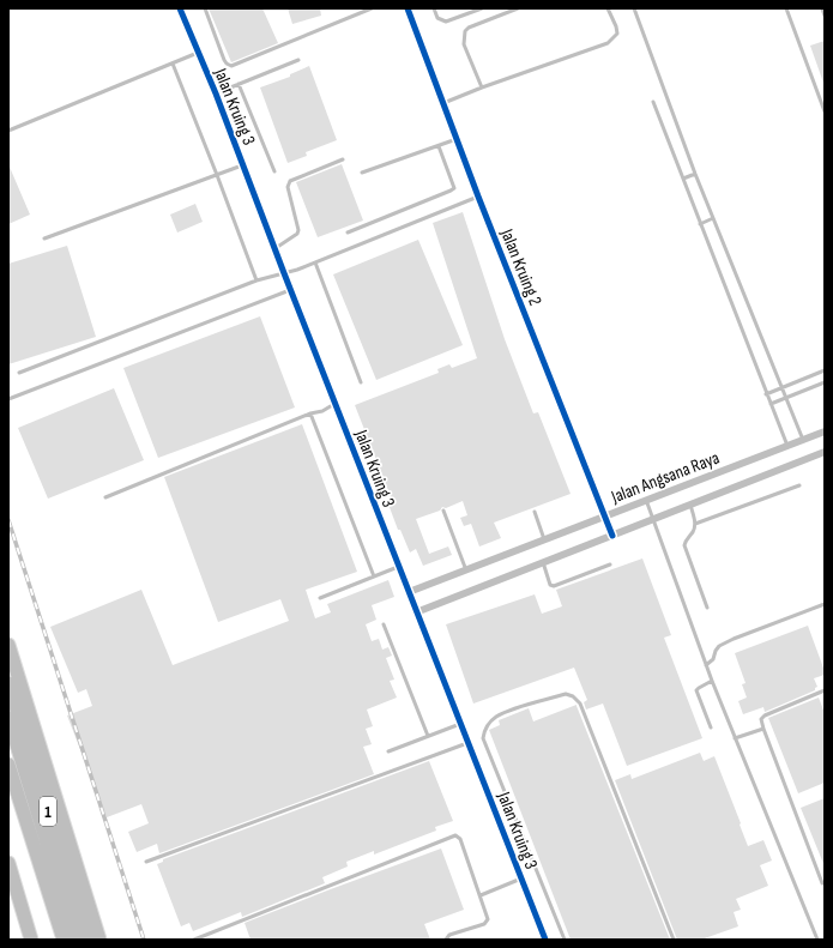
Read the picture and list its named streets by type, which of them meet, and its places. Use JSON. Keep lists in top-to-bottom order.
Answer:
{
  "streets": {
    "highway": ["1"],
    "street": ["Jalan Kruing 3", "Jalan Kruing 2", "Jalan Angsana Raya"]
  },
  "crossings": [
    ["Jalan Kruing 3", "Jalan Angsana Raya"],
    ["Jalan Kruing 2", "Jalan Angsana Raya"]
  ]
}
